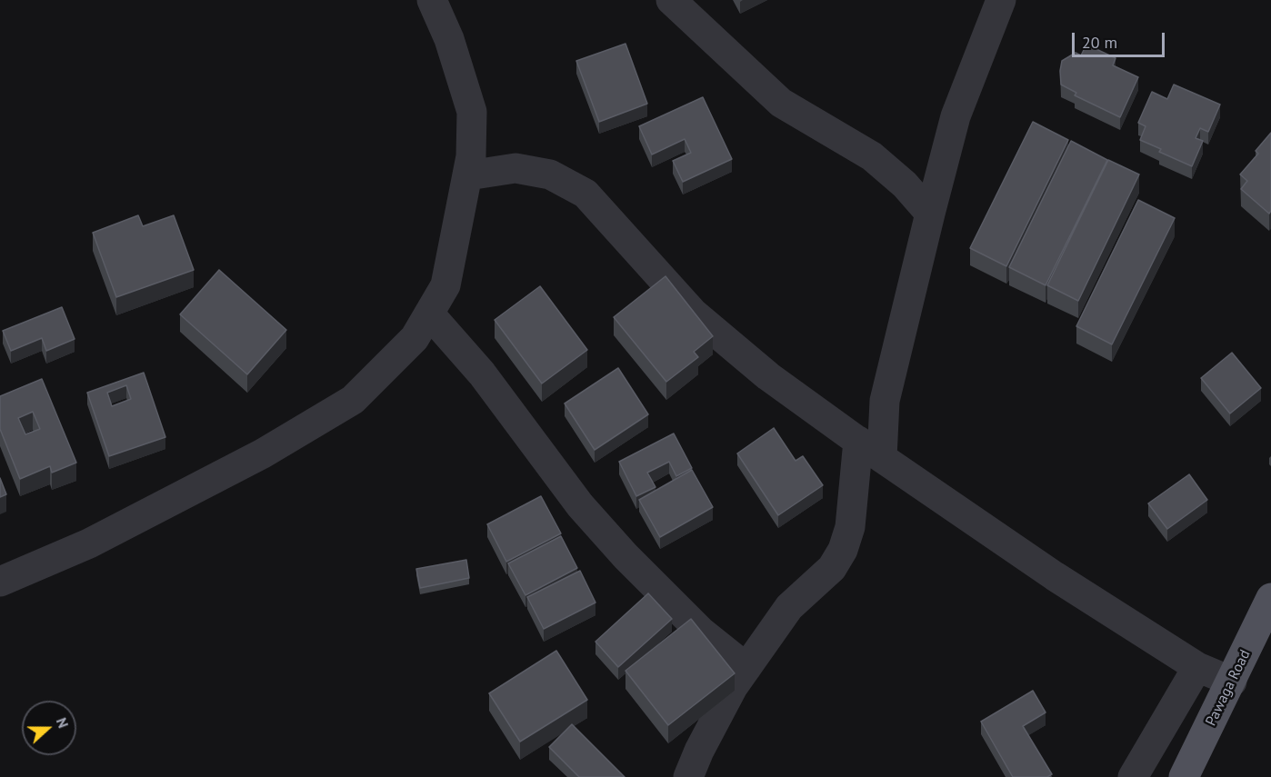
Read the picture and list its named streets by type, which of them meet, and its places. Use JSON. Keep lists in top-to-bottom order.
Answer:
{
  "streets": {
    "main road": ["Pawaga Road"]
  },
  "scale_bar": "20 m",
  "north": "right"
}
